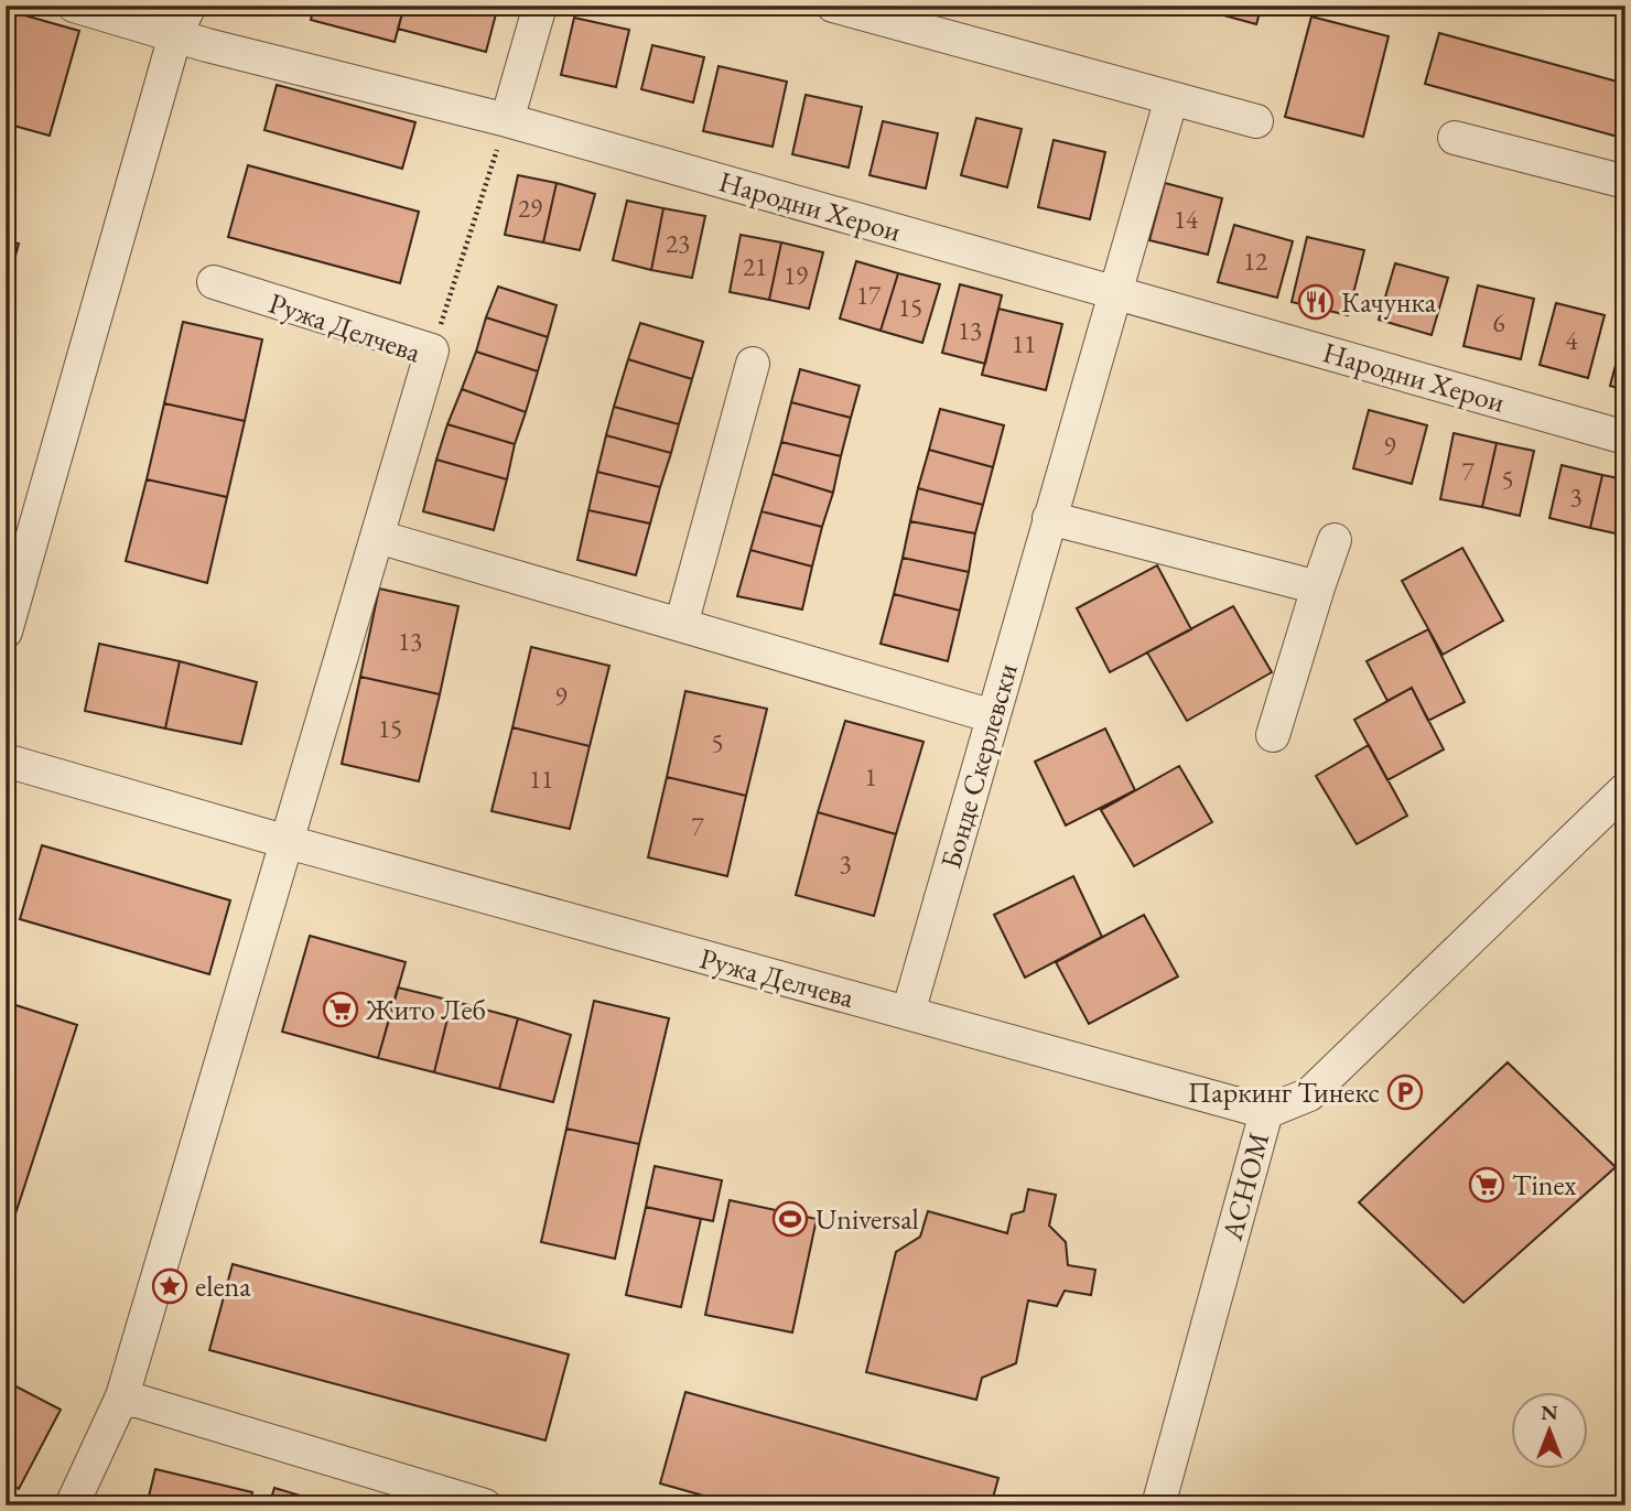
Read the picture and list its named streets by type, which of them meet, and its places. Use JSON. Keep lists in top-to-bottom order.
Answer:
{
  "streets": {
    "street": [
      "Народни Херои",
      "Ружа Делчева",
      "Бонде Скерлевски",
      "АСНОМ"
    ]
  },
  "crossings": [
    ["Народни Херои", "Бонде Скерлевски"],
    ["Ружа Делчева", "Бонде Скерлевски"],
    ["Ружа Делчева", "АСНОМ"]
  ],
  "places": {
    "restaurant": ["Качунка"],
    "supermarket": ["Жито Леб", "Tinex"],
    "parking": ["Паркинг Тинекс"],
    "sports": ["Universal"],
    "place": ["elena"]
  },
  "house_numbers": [
    "29",
    "14",
    "23",
    "12",
    "21",
    "19",
    "17",
    "15",
    "6",
    "13",
    "4",
    "11",
    "9",
    "7",
    "5",
    "3",
    "13",
    "9",
    "15",
    "5",
    "1",
    "11",
    "7",
    "3"
  ],
  "north": "top"
}
